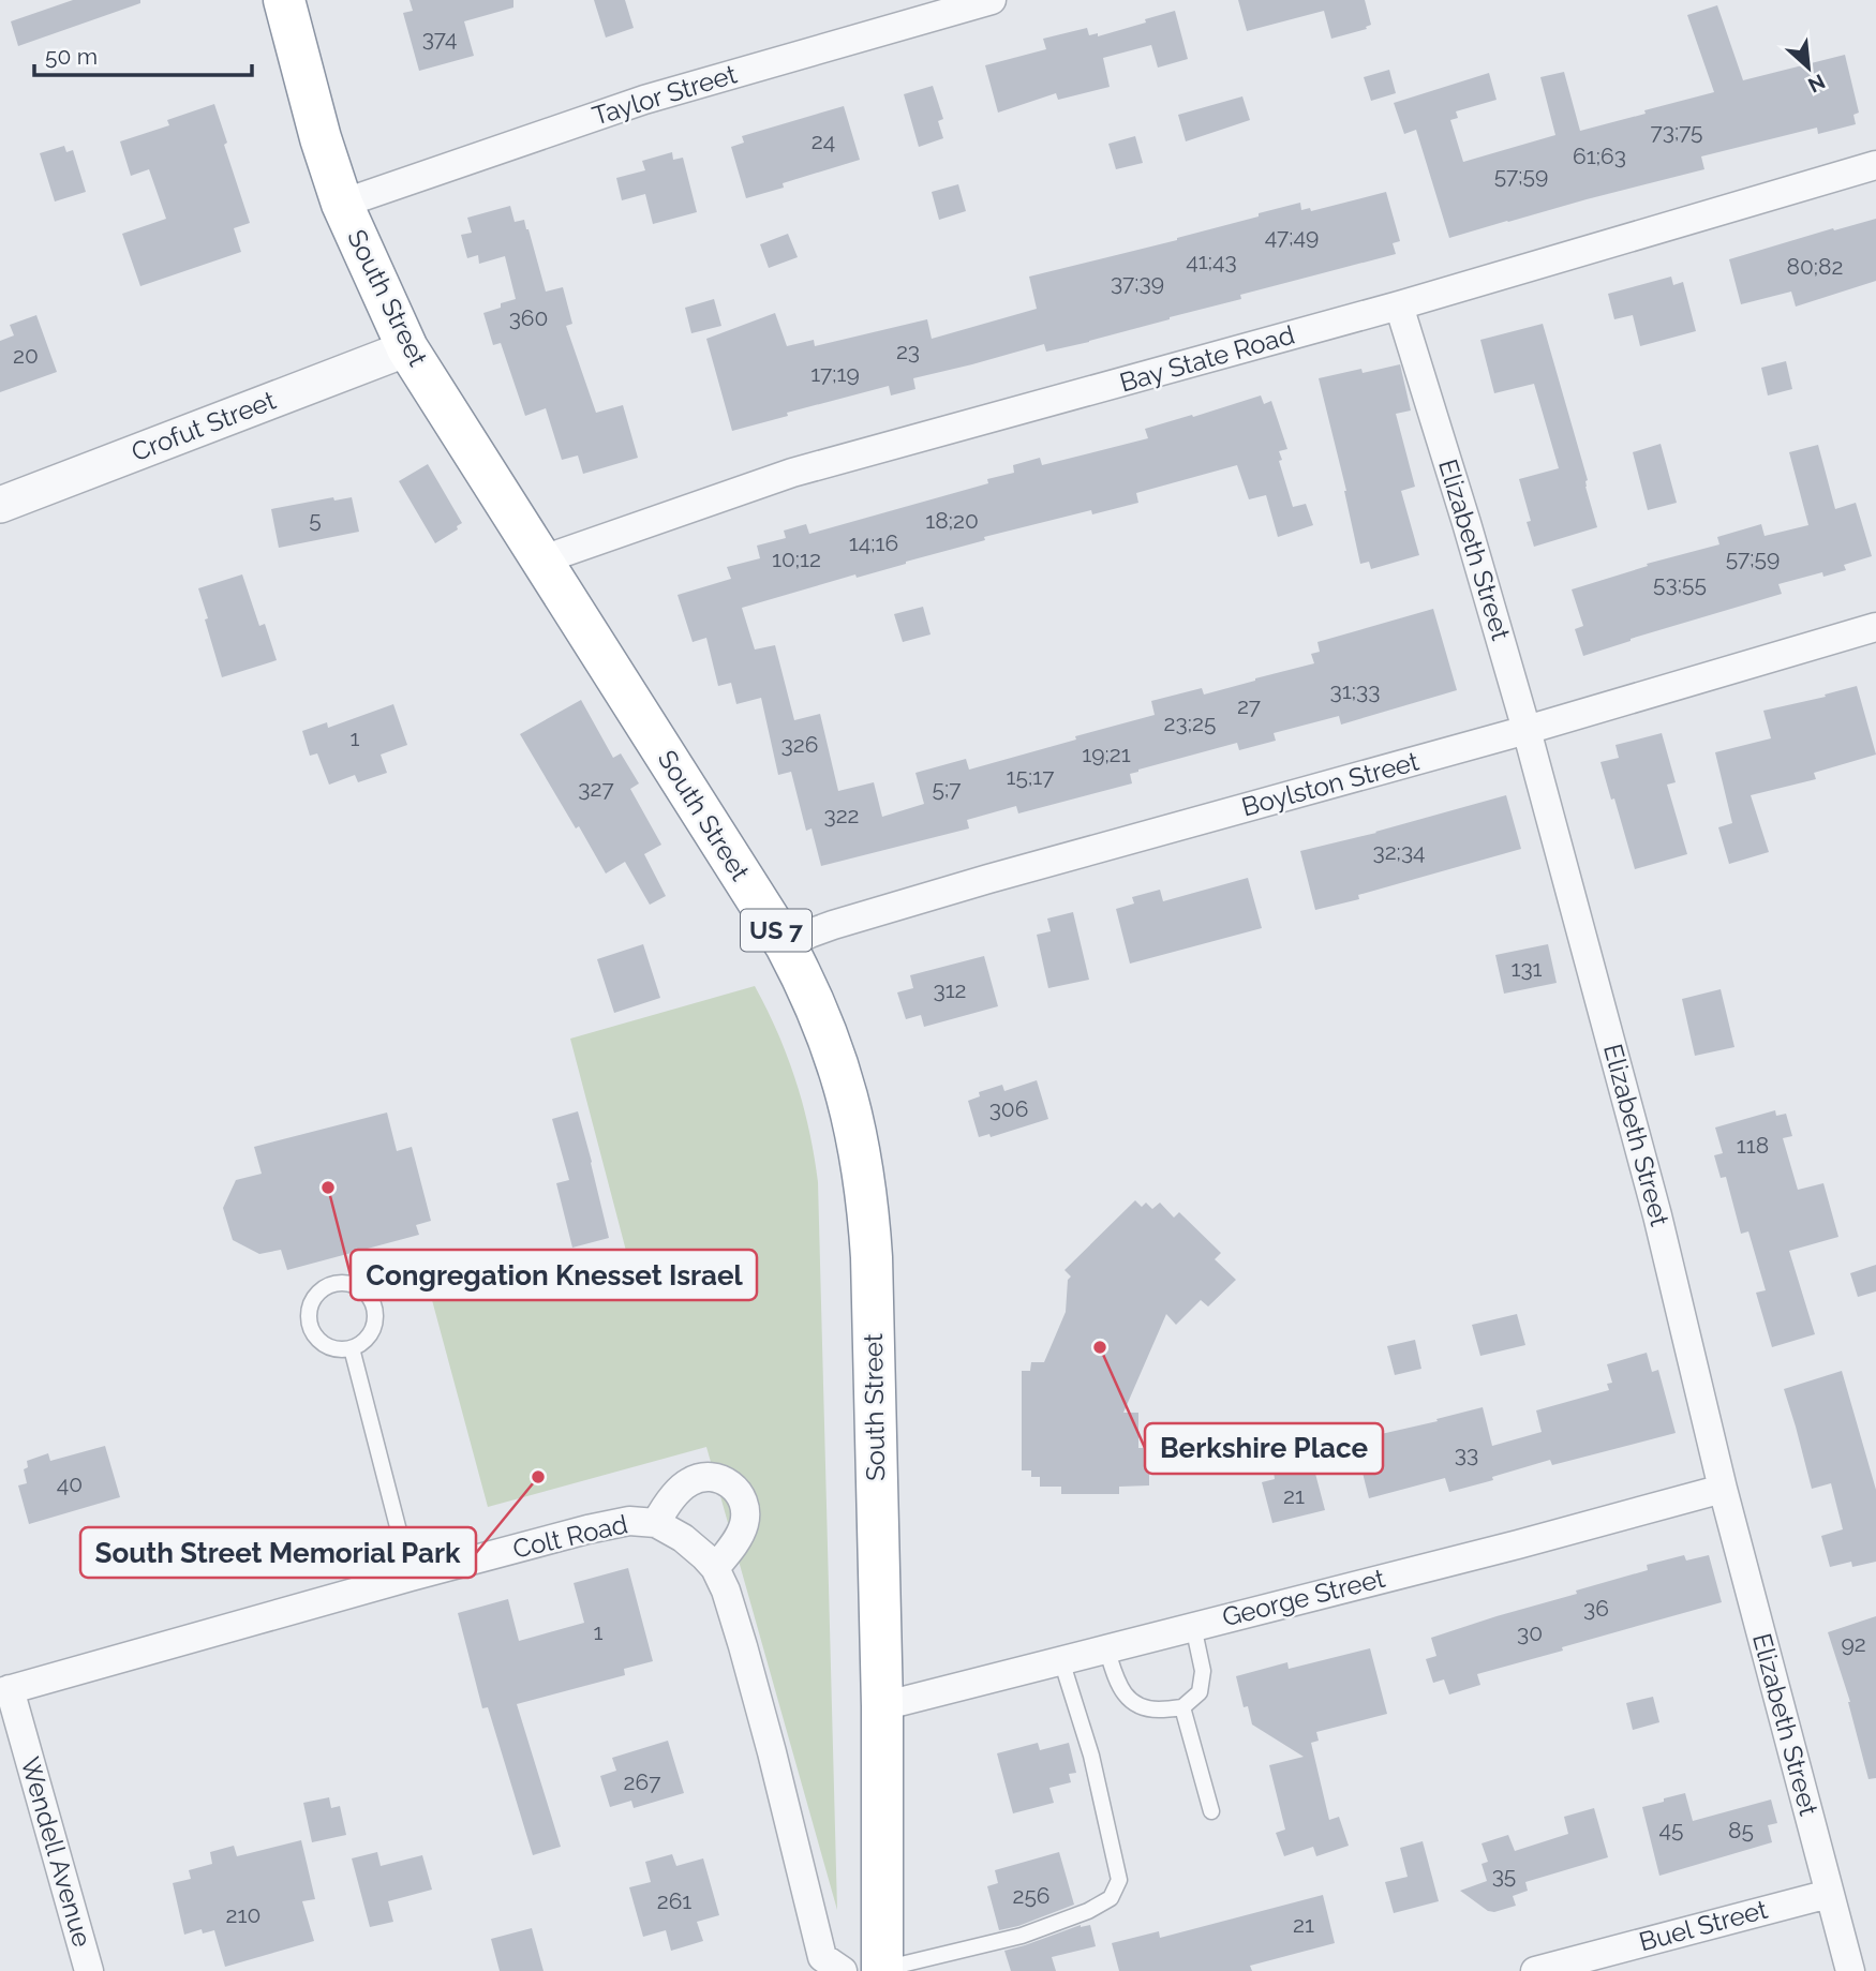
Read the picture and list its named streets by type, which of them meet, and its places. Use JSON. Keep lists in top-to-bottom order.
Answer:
{
  "streets": {
    "highway": ["South Street", "US 7"],
    "street": [
      "Taylor Street",
      "Bay State Road",
      "Crofut Street",
      "Elizabeth Street",
      "Boylston Street",
      "Colt Road",
      "George Street",
      "Wendell Avenue",
      "Buel Street"
    ]
  },
  "crossings": [
    ["Taylor Street", "South Street"],
    ["South Street", "Bay State Road"],
    ["South Street", "Crofut Street"],
    ["South Street", "Boylston Street"],
    ["South Street", "Colt Road"],
    ["South Street", "George Street"],
    ["Bay State Road", "Elizabeth Street"],
    ["Elizabeth Street", "Boylston Street"],
    ["Elizabeth Street", "George Street"],
    ["Elizabeth Street", "Buel Street"],
    ["Colt Road", "Wendell Avenue"]
  ],
  "places": ["Congregation Knesset Israel", "Berkshire Place", "South Street Memorial Park"],
  "house_numbers": [
    "374",
    "73;75",
    "24",
    "61;63",
    "57;59",
    "47;49",
    "41;43",
    "80;82",
    "37;39",
    "360",
    "23",
    "20",
    "17;19",
    "5",
    "18;20",
    "14;16",
    "57;59",
    "10;12",
    "53;55",
    "31;33",
    "27",
    "23;25",
    "1",
    "326",
    "19;21",
    "15;17",
    "327",
    "5;7",
    "322",
    "32;34",
    "131",
    "312",
    "306",
    "118",
    "33",
    "40",
    "21",
    "36",
    "1",
    "30",
    "92",
    "267",
    "45",
    "85",
    "35",
    "256",
    "261",
    "210",
    "21"
  ],
  "scale_bar": "50 m",
  "north": "bottom right"
}
